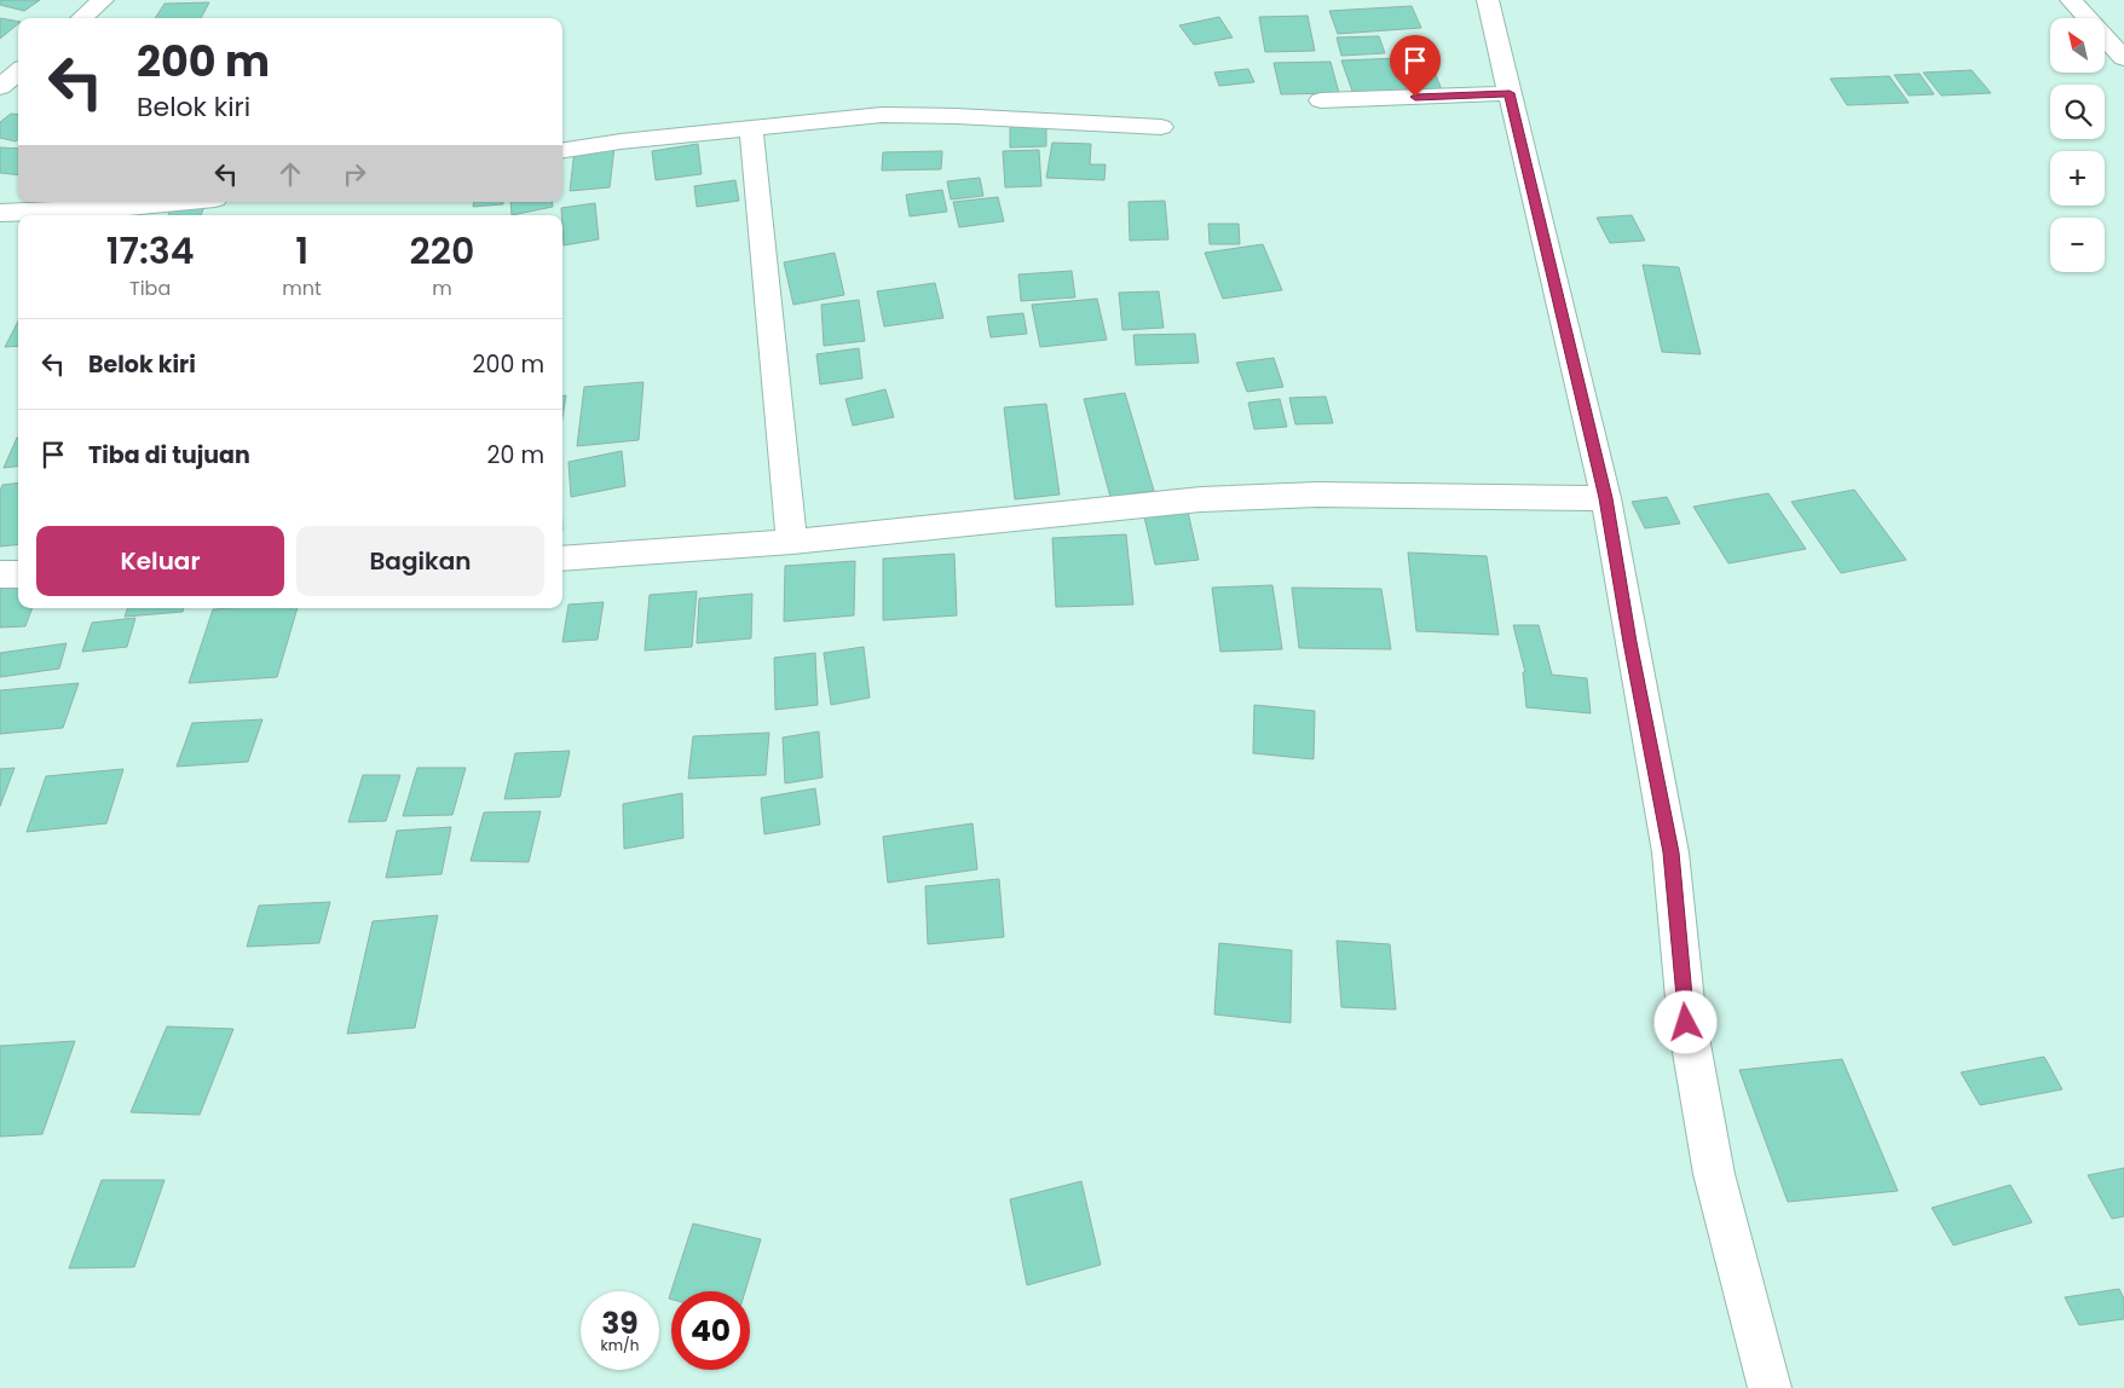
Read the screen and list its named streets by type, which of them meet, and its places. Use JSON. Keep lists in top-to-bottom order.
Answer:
{
  "north": "top left",
  "page": {
    "map_buttons": ["+", "−"],
    "turn": ["200 m", "Belok kiri"],
    "eta": [
      "17:34",
      "Tiba",
      "1",
      "mnt",
      "220",
      "m"
    ],
    "list": [
      {
        "name": "Belok kiri",
        "value": "200 m"
      },
      {
        "name": "Tiba di tujuan",
        "value": "20 m"
      }
    ],
    "buttons": ["Keluar", "Bagikan"],
    "speed": "39 km/h",
    "limit": "40"
  }
}
